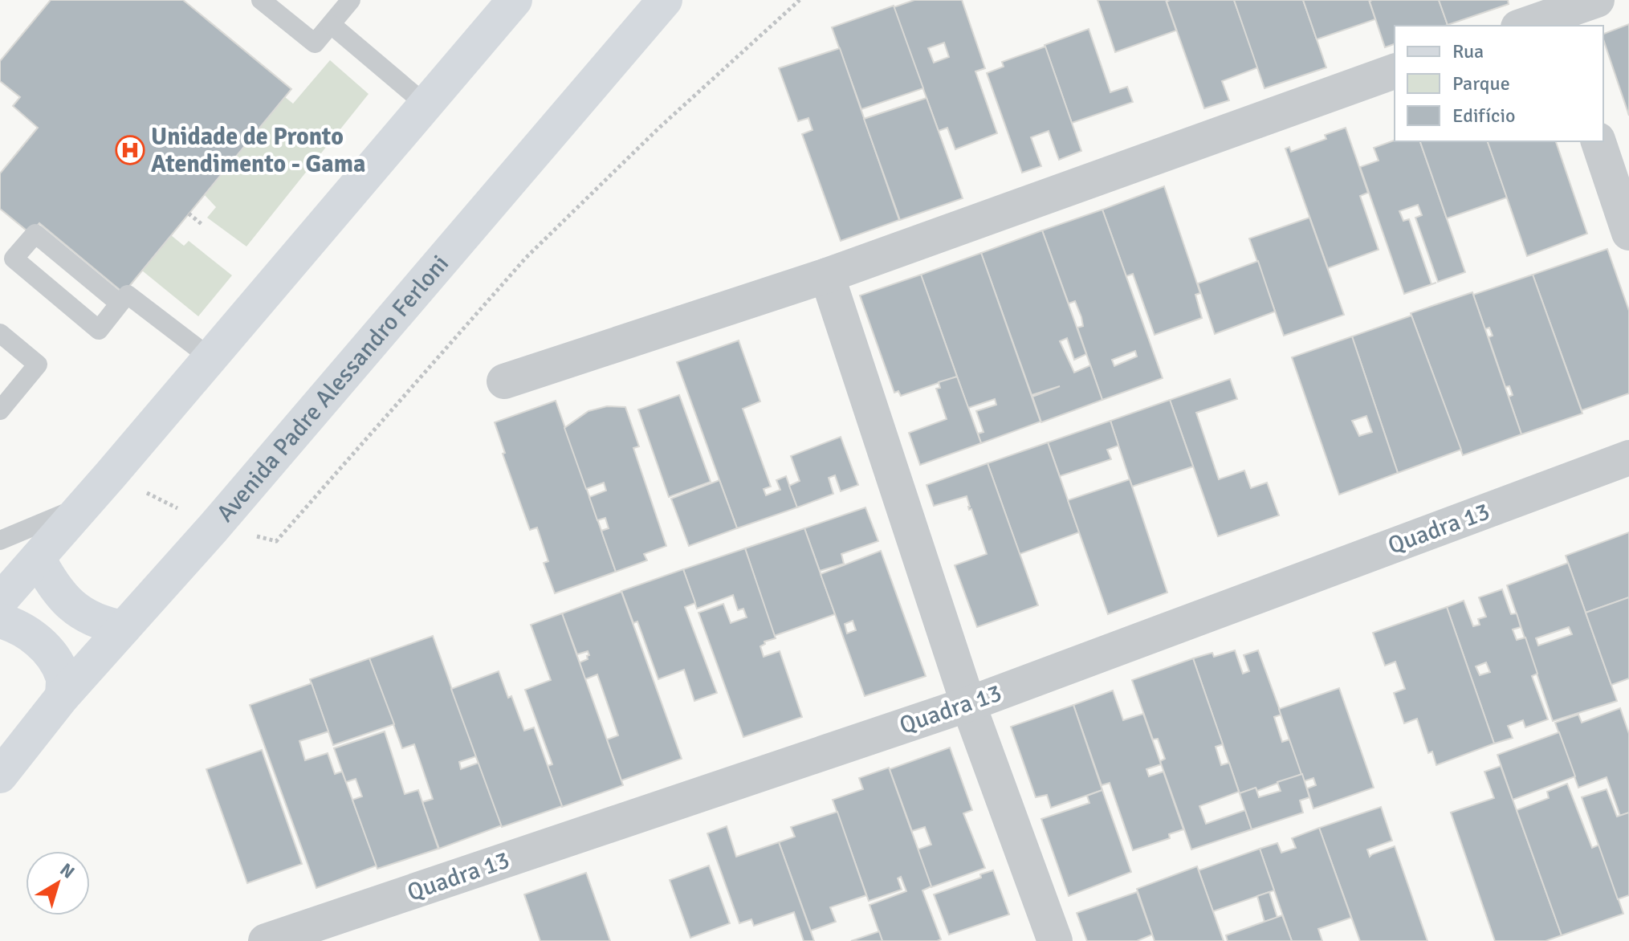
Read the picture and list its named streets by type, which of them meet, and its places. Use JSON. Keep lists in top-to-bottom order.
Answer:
{
  "streets": {
    "main road": ["Avenida Padre Alessandro Ferloni"],
    "street": ["Quadra 13"]
  },
  "places": {
    "hospital": ["Unidade de Pronto Atendimento - Gama"]
  },
  "legend": ["Rua", "Parque", "Edifício"],
  "north": "top right"
}
